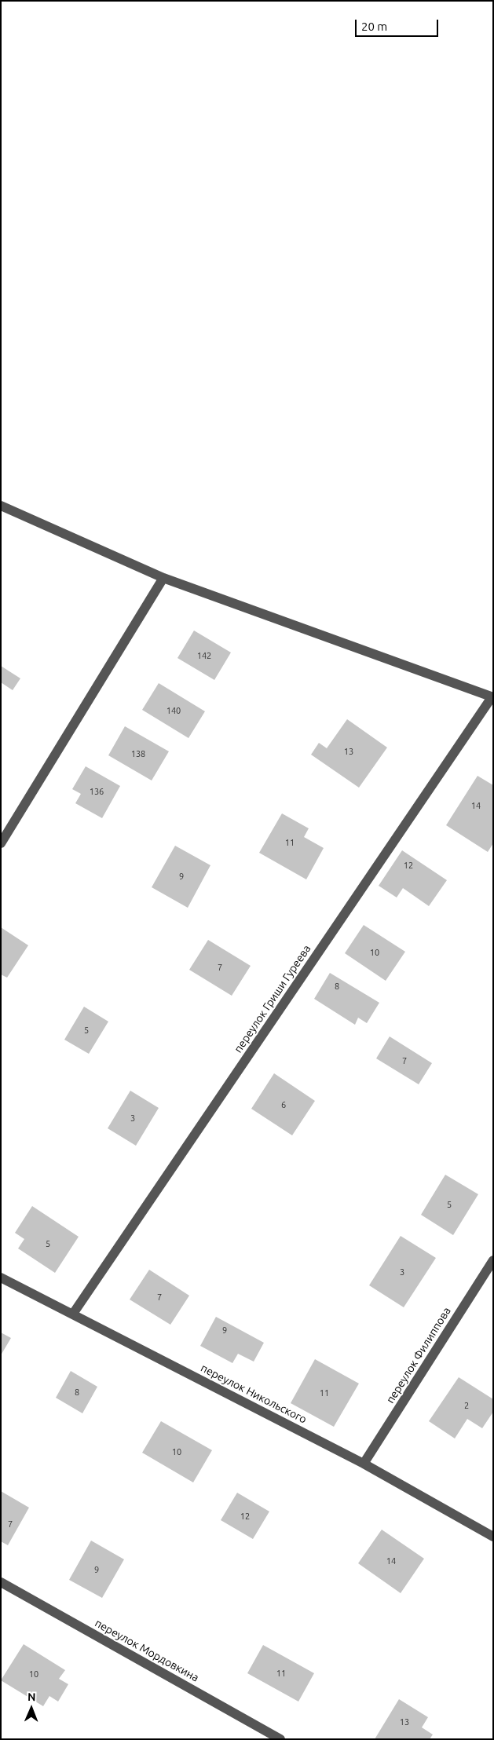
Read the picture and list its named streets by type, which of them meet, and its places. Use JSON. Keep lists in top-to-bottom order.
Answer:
{
  "streets": {
    "street": [
      "переулок Гриши Гуреева",
      "переулок Филиппова",
      "переулок Никольского",
      "переулок Мордовкина"
    ]
  },
  "crossings": [
    ["переулок Гриши Гуреева", "переулок Никольского"],
    ["переулок Филиппова", "переулок Никольского"]
  ],
  "house_numbers": [
    "142",
    "140",
    "13",
    "138",
    "136",
    "14",
    "11",
    "12",
    "9",
    "10",
    "7",
    "8",
    "5",
    "7",
    "6",
    "3",
    "5",
    "5",
    "3",
    "7",
    "9",
    "8",
    "11",
    "2",
    "10",
    "12",
    "7",
    "14",
    "9",
    "11",
    "10",
    "13"
  ],
  "scale_bar": "20 m",
  "north": "top"
}
